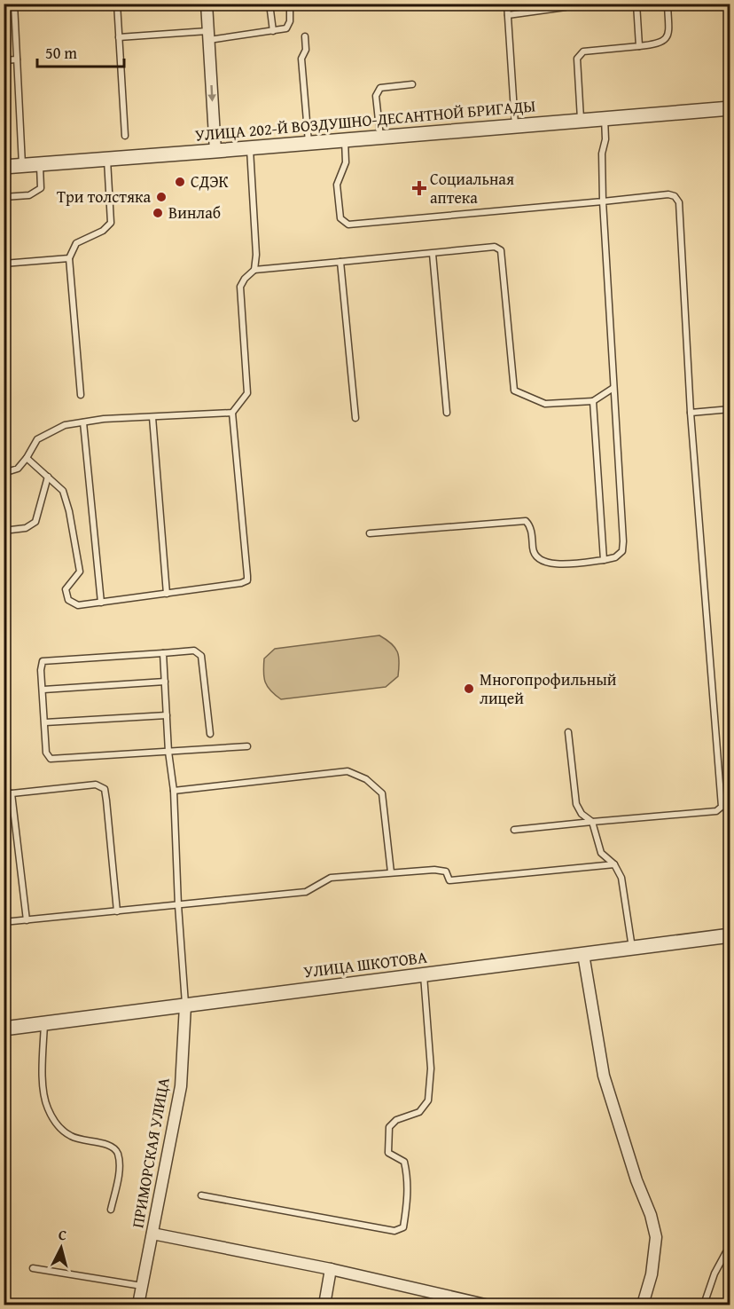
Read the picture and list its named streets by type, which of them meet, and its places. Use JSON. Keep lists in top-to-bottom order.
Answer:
{
  "streets": {
    "street": ["УЛИЦА 202-Й ВОЗДУШНО-ДЕСАНТНОЙ БРИГАДЫ", "УЛИЦА ШКОТОВА", "ПРИМОРСКАЯ УЛИЦА"]
  },
  "crossings": [
    ["УЛИЦА ШКОТОВА", "ПРИМОРСКАЯ УЛИЦА"]
  ],
  "places": {
    "other": [
      "СДЭК",
      "Три толстяка",
      "Винлаб",
      "Многопрофильный лицей"
    ],
    "health": ["Социальная аптека"]
  },
  "scale_bar": "50 m",
  "north": "top"
}
